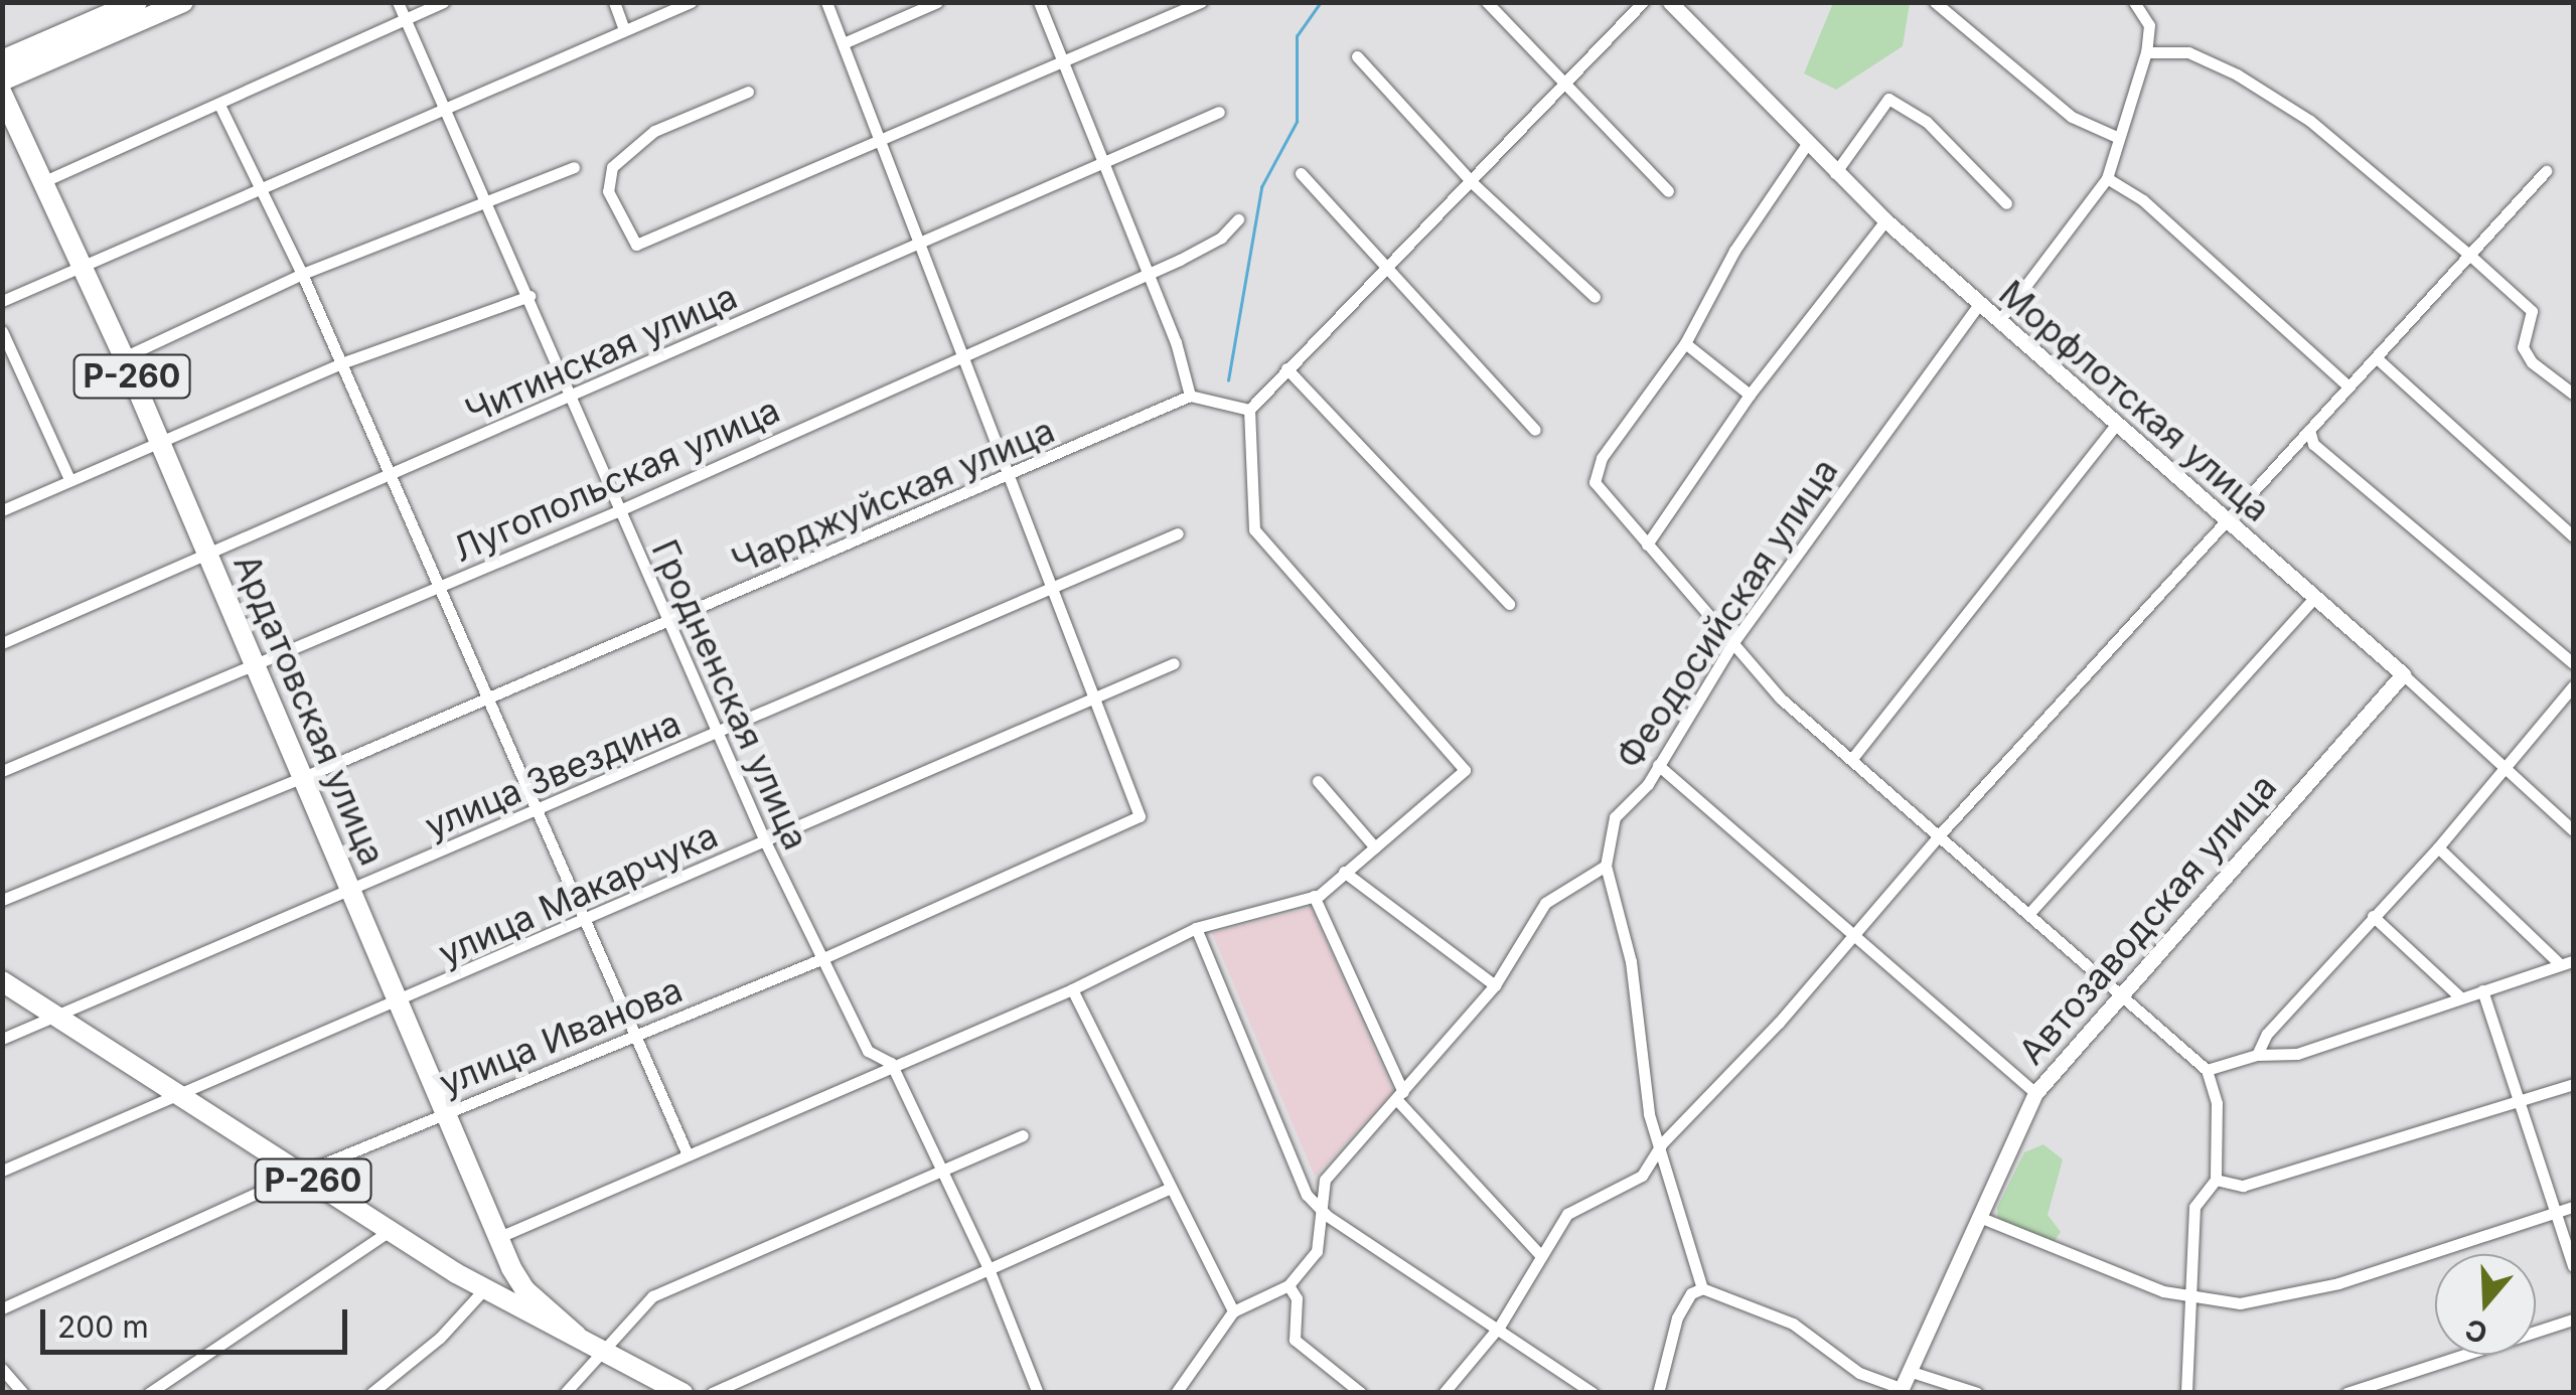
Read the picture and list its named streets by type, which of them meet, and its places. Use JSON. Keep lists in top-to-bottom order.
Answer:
{
  "streets": {
    "highway": ["Р-260", "Ардатовская улица"],
    "street": [
      "Читинская улица",
      "Морфлотская улица",
      "Лугопольская улица",
      "Чарджуйская улица",
      "Феодосийская улица",
      "Гродненская улица",
      "улица Звездина",
      "улица Макарчука",
      "Автозаводская улица",
      "улица Иванова"
    ]
  },
  "crossings": [
    ["Читинская улица", "Гродненская улица"],
    ["Читинская улица", "Ардатовская улица"],
    ["Р-260", "Ардатовская улица"],
    ["Р-260", "улица Звездина"],
    ["Р-260", "улица Макарчука"],
    ["Р-260", "улица Иванова"],
    ["Морфлотская улица", "Феодосийская улица"],
    ["Морфлотская улица", "Автозаводская улица"],
    ["Лугопольская улица", "Гродненская улица"],
    ["Лугопольская улица", "Ардатовская улица"],
    ["Чарджуйская улица", "Гродненская улица"],
    ["Чарджуйская улица", "Ардатовская улица"],
    ["Гродненская улица", "улица Звездина"],
    ["Гродненская улица", "улица Макарчука"],
    ["Гродненская улица", "улица Иванова"],
    ["Ардатовская улица", "улица Звездина"],
    ["Ардатовская улица", "улица Макарчука"],
    ["Ардатовская улица", "улица Иванова"],
    ["улица Макарчука", "улица Иванова"]
  ],
  "scale_bar": "200 m",
  "north": "bottom"
}
